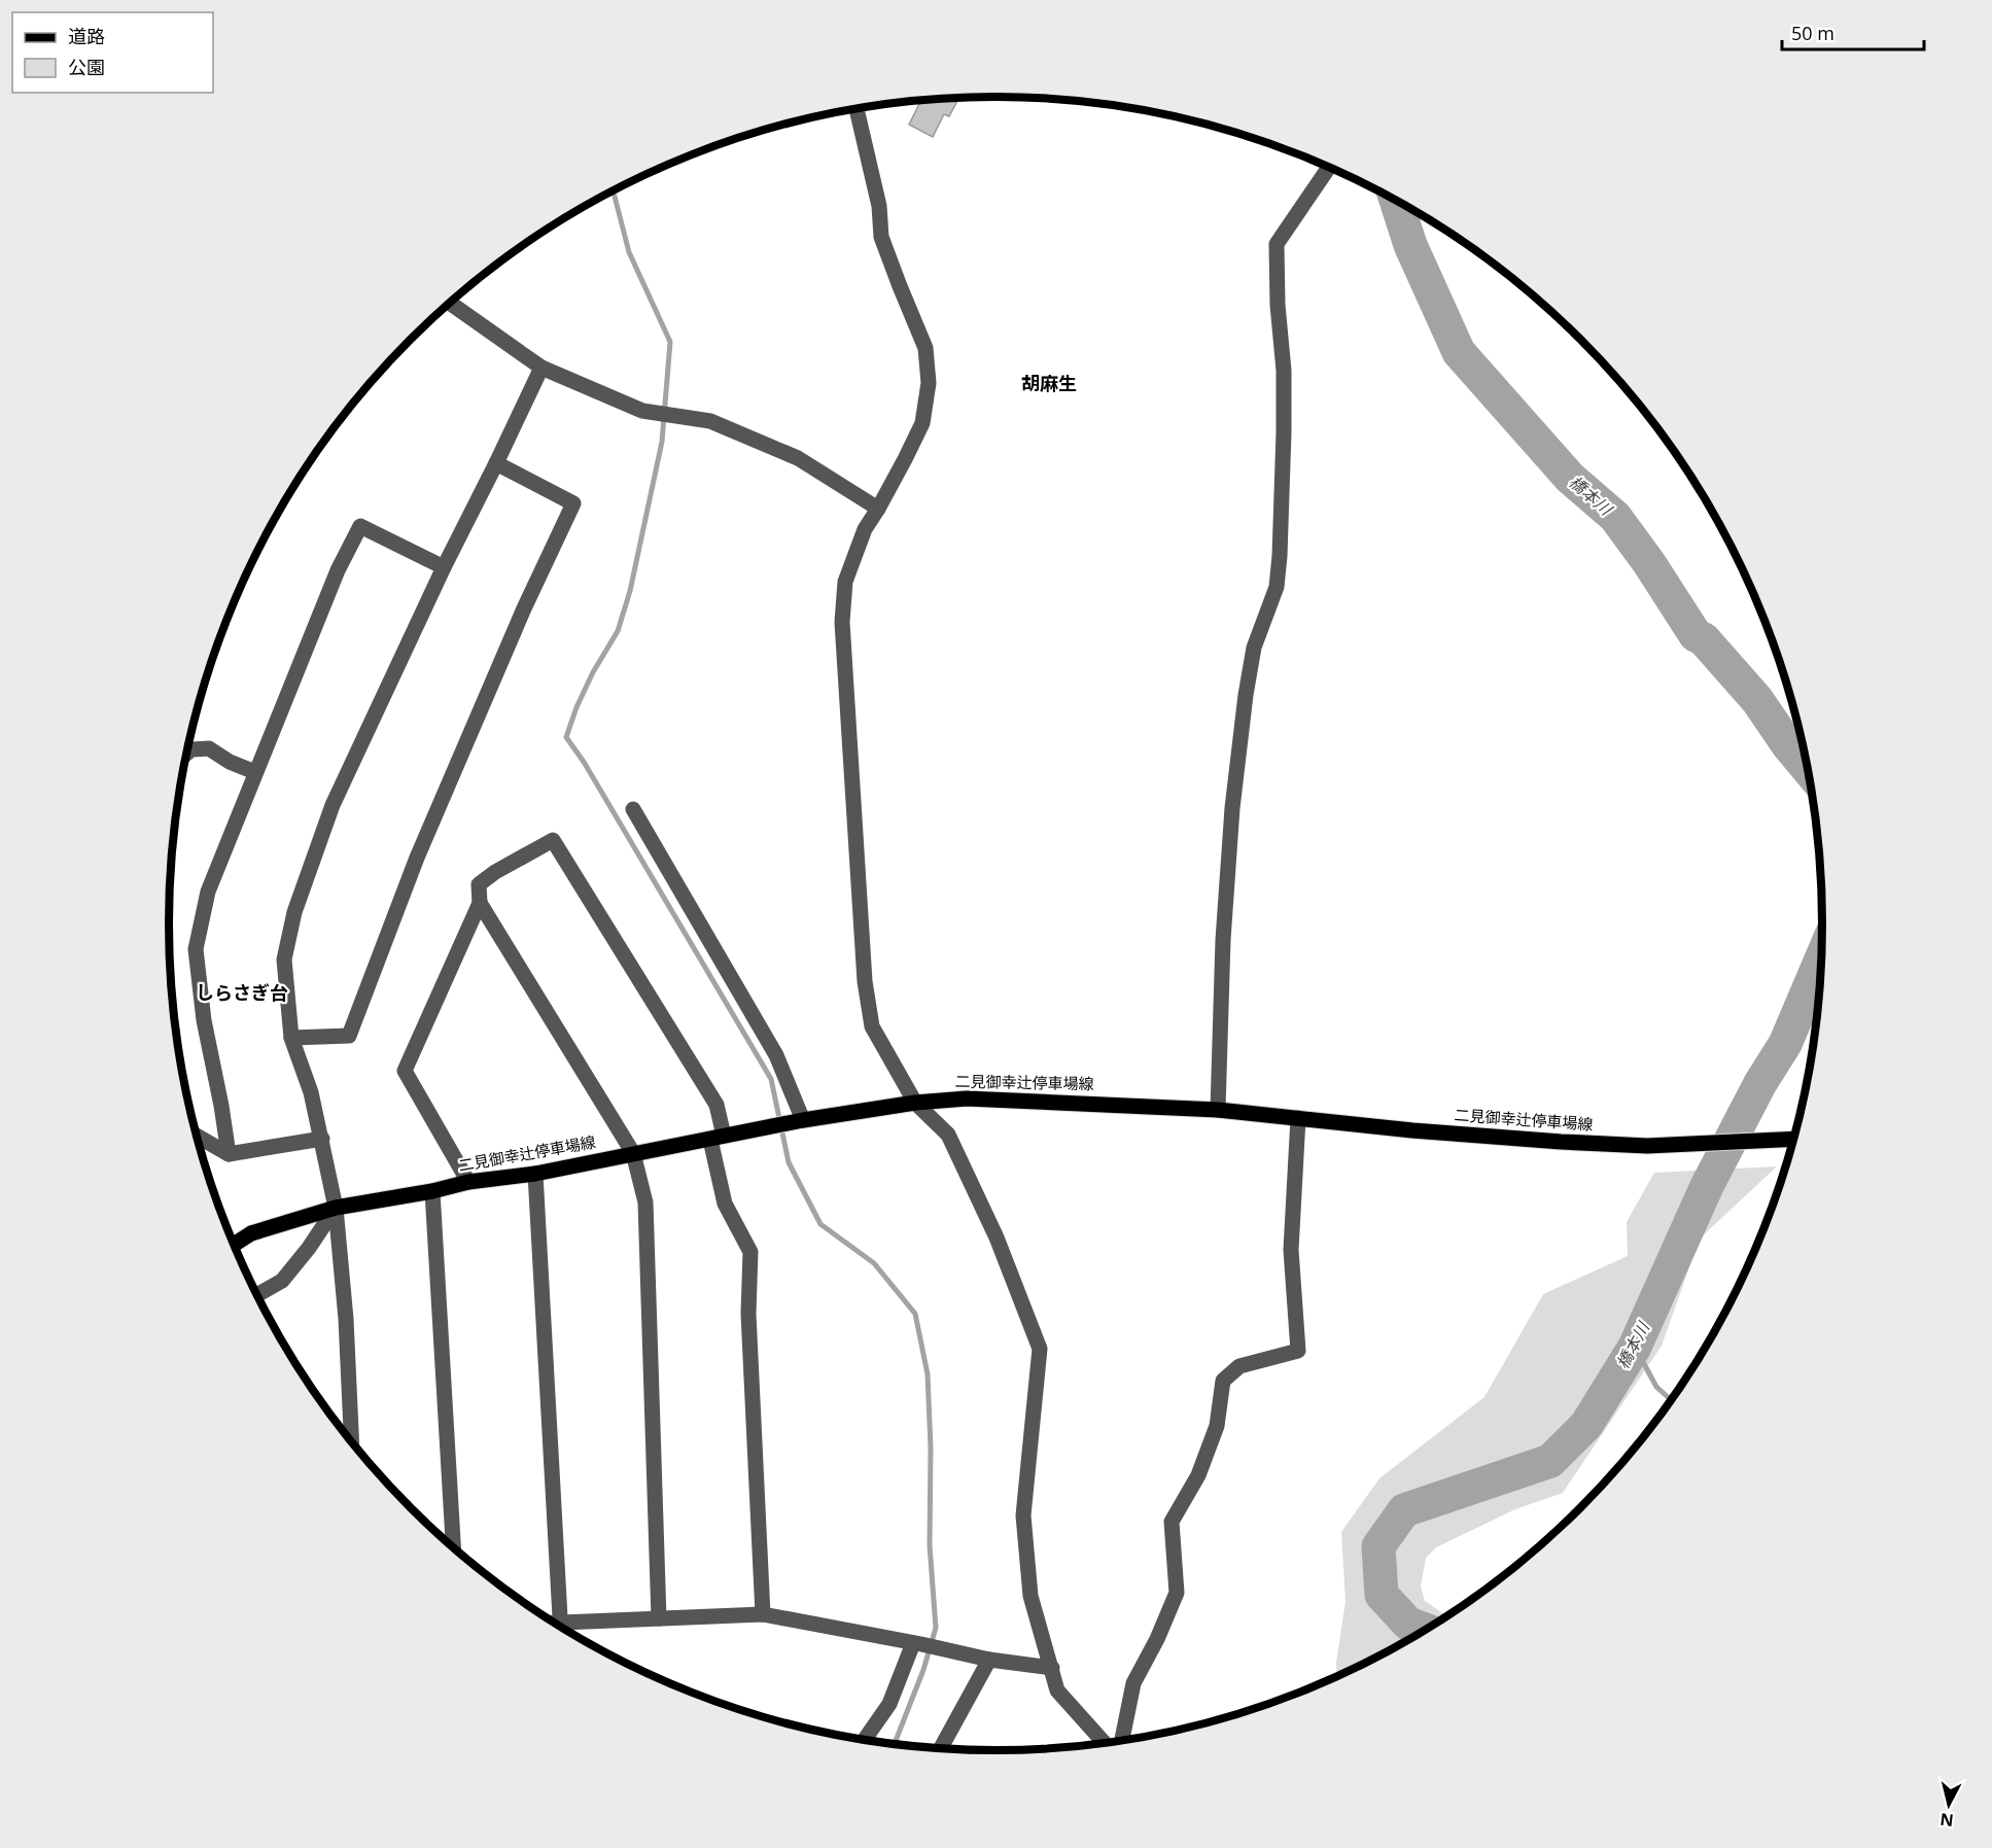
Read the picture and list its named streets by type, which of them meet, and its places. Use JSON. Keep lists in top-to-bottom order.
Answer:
{
  "streets": {
    "main road": ["二見御幸辻停車場線"]
  },
  "districts": ["胡麻生", "しらさぎ台"],
  "water": ["橋本川"],
  "legend": ["道路", "公園"],
  "scale_bar": "50 m",
  "north": "bottom"
}
